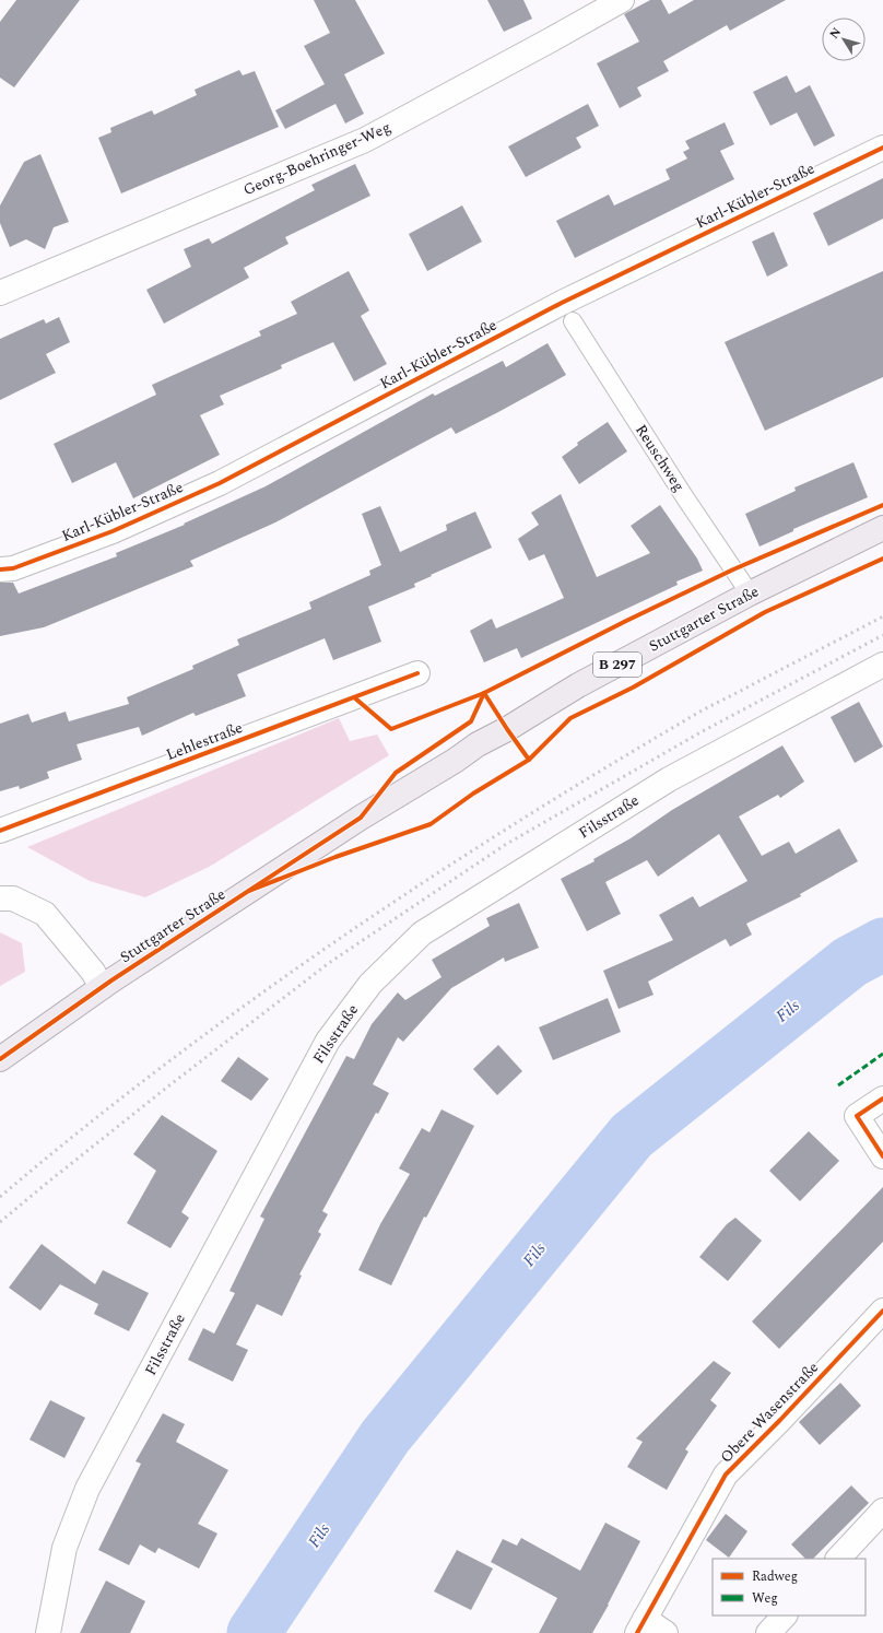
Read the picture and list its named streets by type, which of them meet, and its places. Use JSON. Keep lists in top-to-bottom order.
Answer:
{
  "streets": {
    "main road": ["Stuttgarter Straße", "B 297"],
    "street": [
      "Georg-Boehringer-Weg",
      "Karl-Kübler-Straße",
      "Lehlestraße",
      "Filsstraße",
      "Obere Wasenstraße"
    ],
    "lane": ["Reuschweg"]
  },
  "crossings": [
    ["Reuschweg", "Stuttgarter Straße"]
  ],
  "water": ["Fils"],
  "legend": ["Radweg", "Weg"],
  "north": "top left"
}
